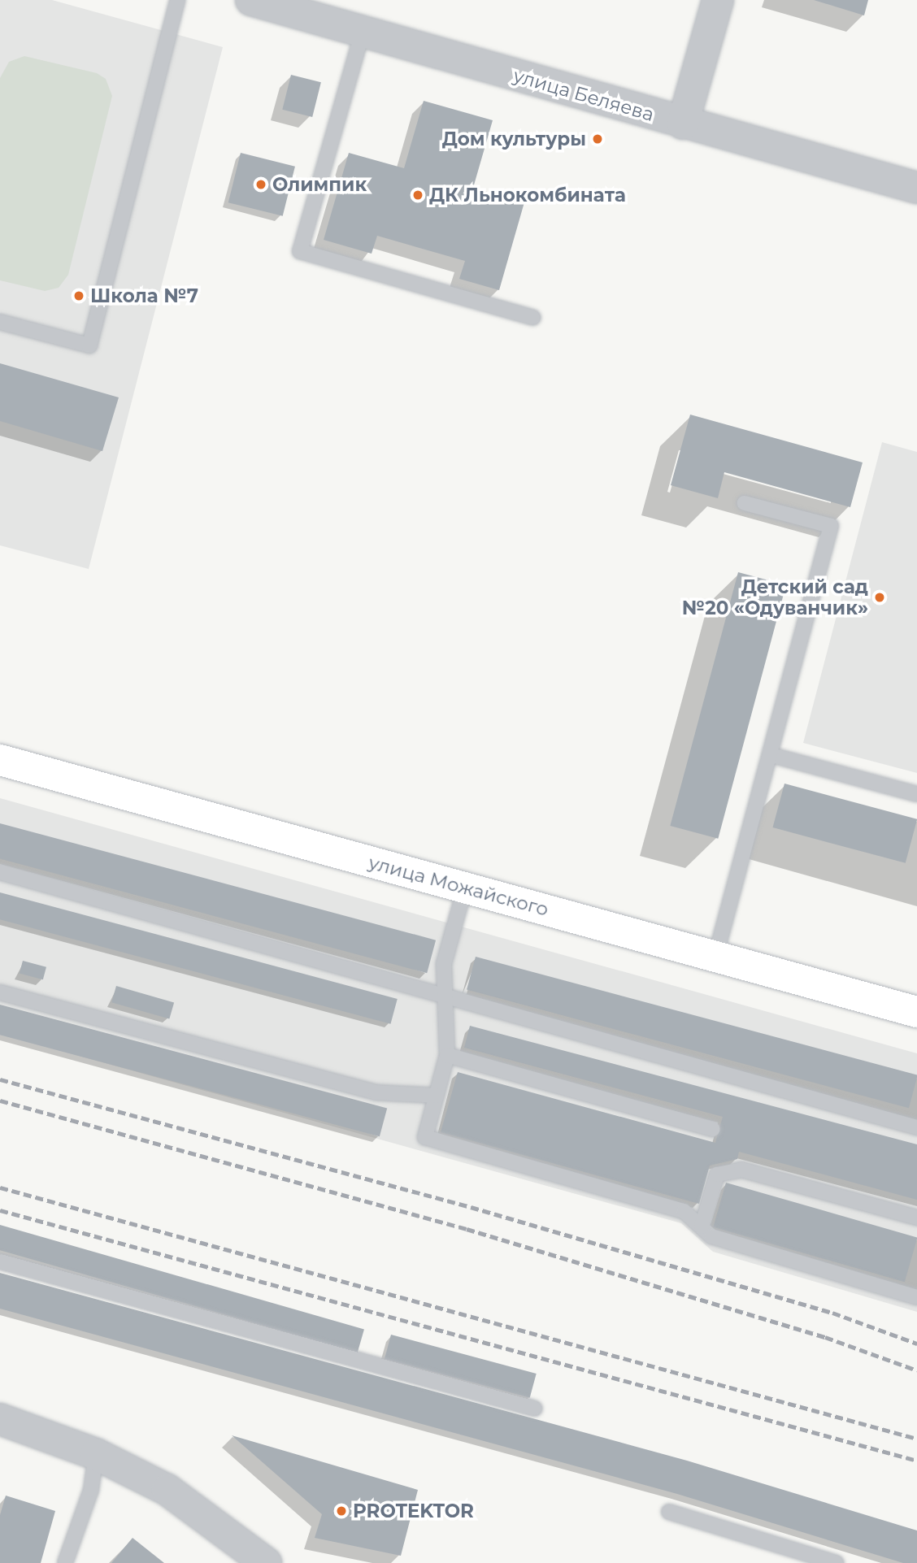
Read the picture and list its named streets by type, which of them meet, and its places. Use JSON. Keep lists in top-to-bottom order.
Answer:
{
  "streets": {
    "main road": ["улица Можайского"],
    "street": ["улица Беляева"]
  },
  "places": [
    "Дом культуры",
    "Олимпик",
    "ДК Льнокомбината",
    "Школа №7",
    "Детский сад №20 «Одуванчик»",
    "PROTEKTOR"
  ]
}
